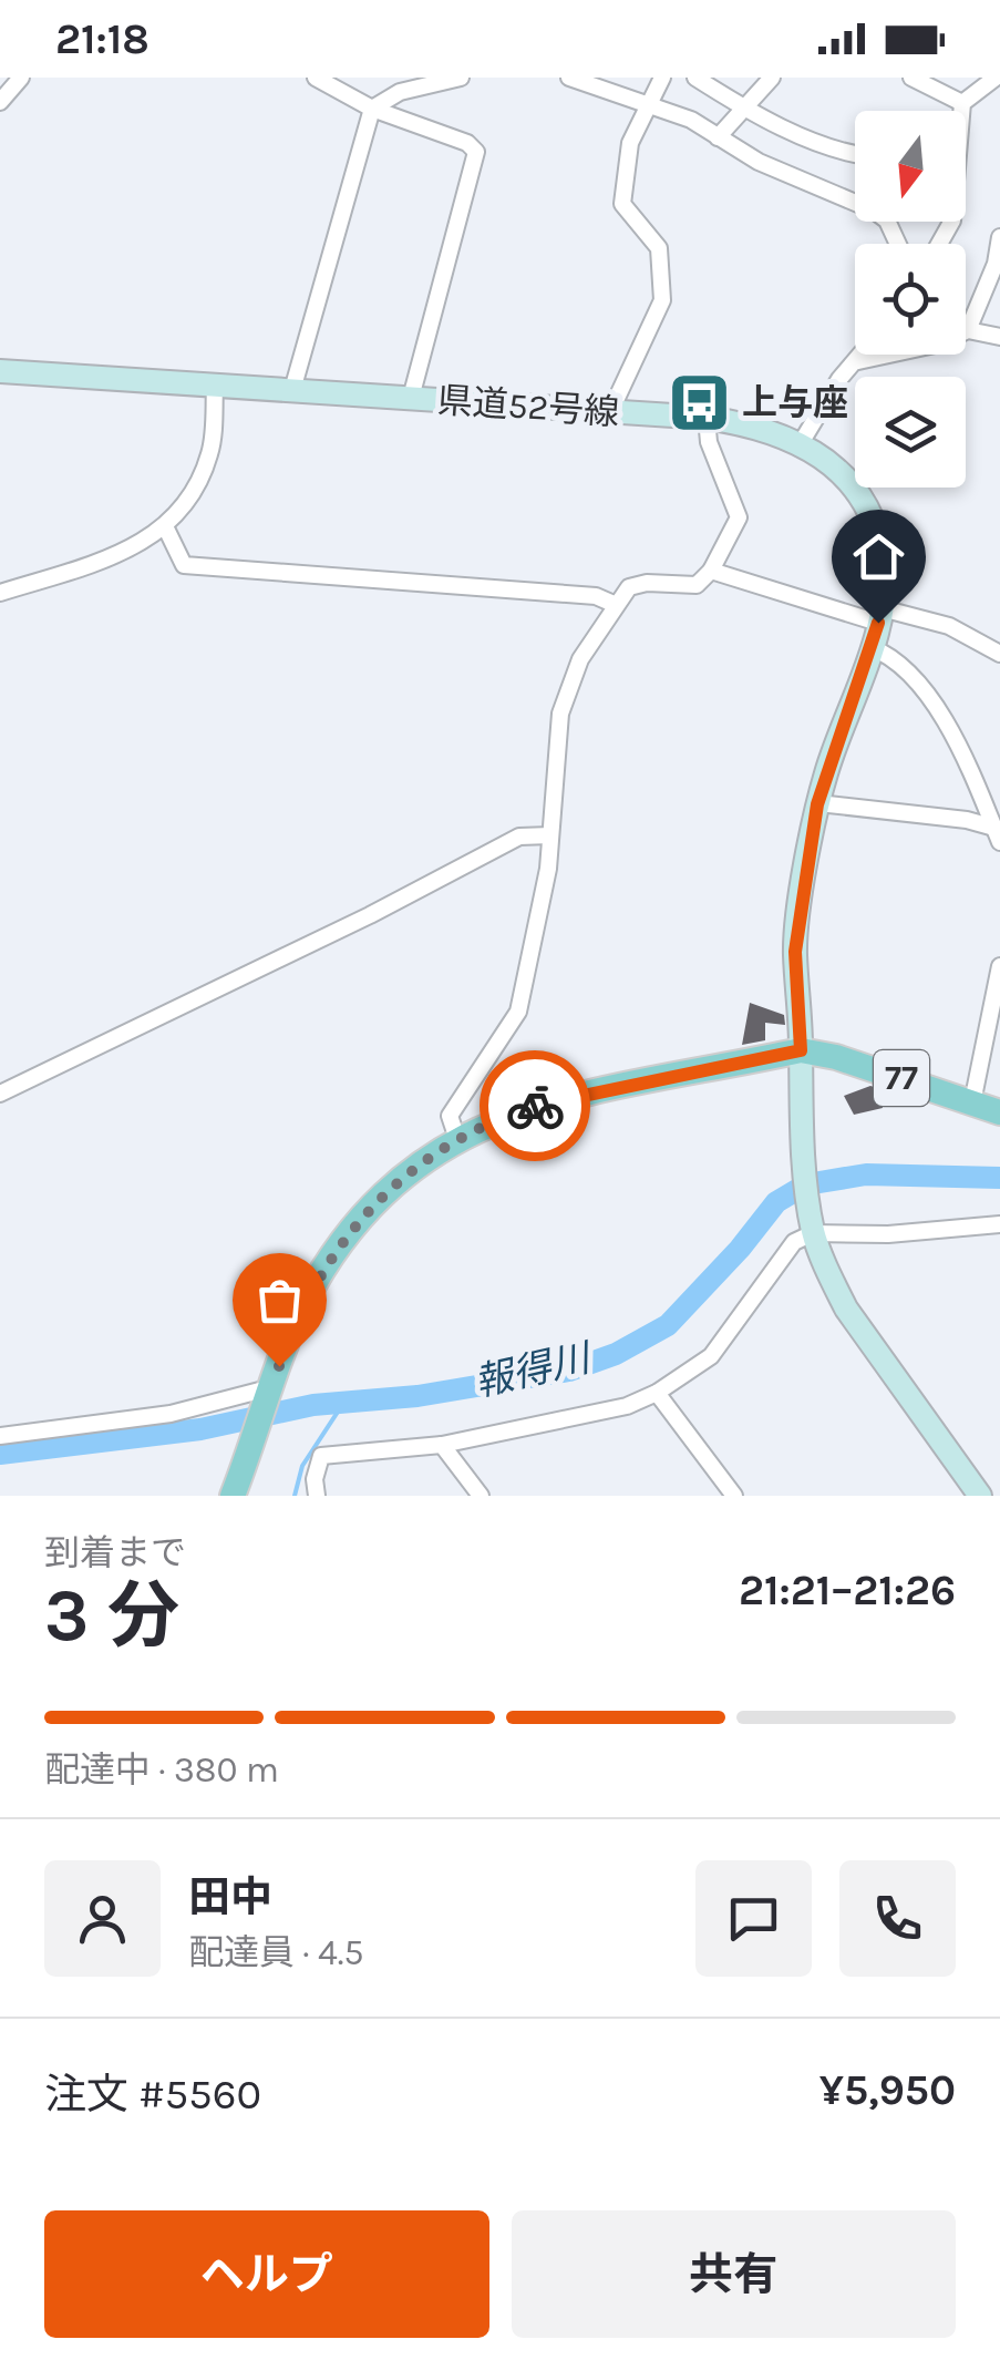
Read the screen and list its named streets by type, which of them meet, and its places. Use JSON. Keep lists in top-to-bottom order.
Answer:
{
  "streets": {
    "main road": ["県道52号線", "77"]
  },
  "crossings": [
    ["県道52号線", "77"]
  ],
  "water": ["報得川"],
  "places": {
    "bus stop": ["上与座"]
  },
  "north": "bottom",
  "page": {
    "status": "21:18",
    "heading": ["3 分", "到着まで", "21:21–21:26"],
    "panel": [
      "田中",
      "配達員 · 4.5",
      "注文 #5560",
      "¥5,950"
    ],
    "bar": "配達中 · 380 m",
    "buttons": ["ヘルプ", "共有"]
  }
}
